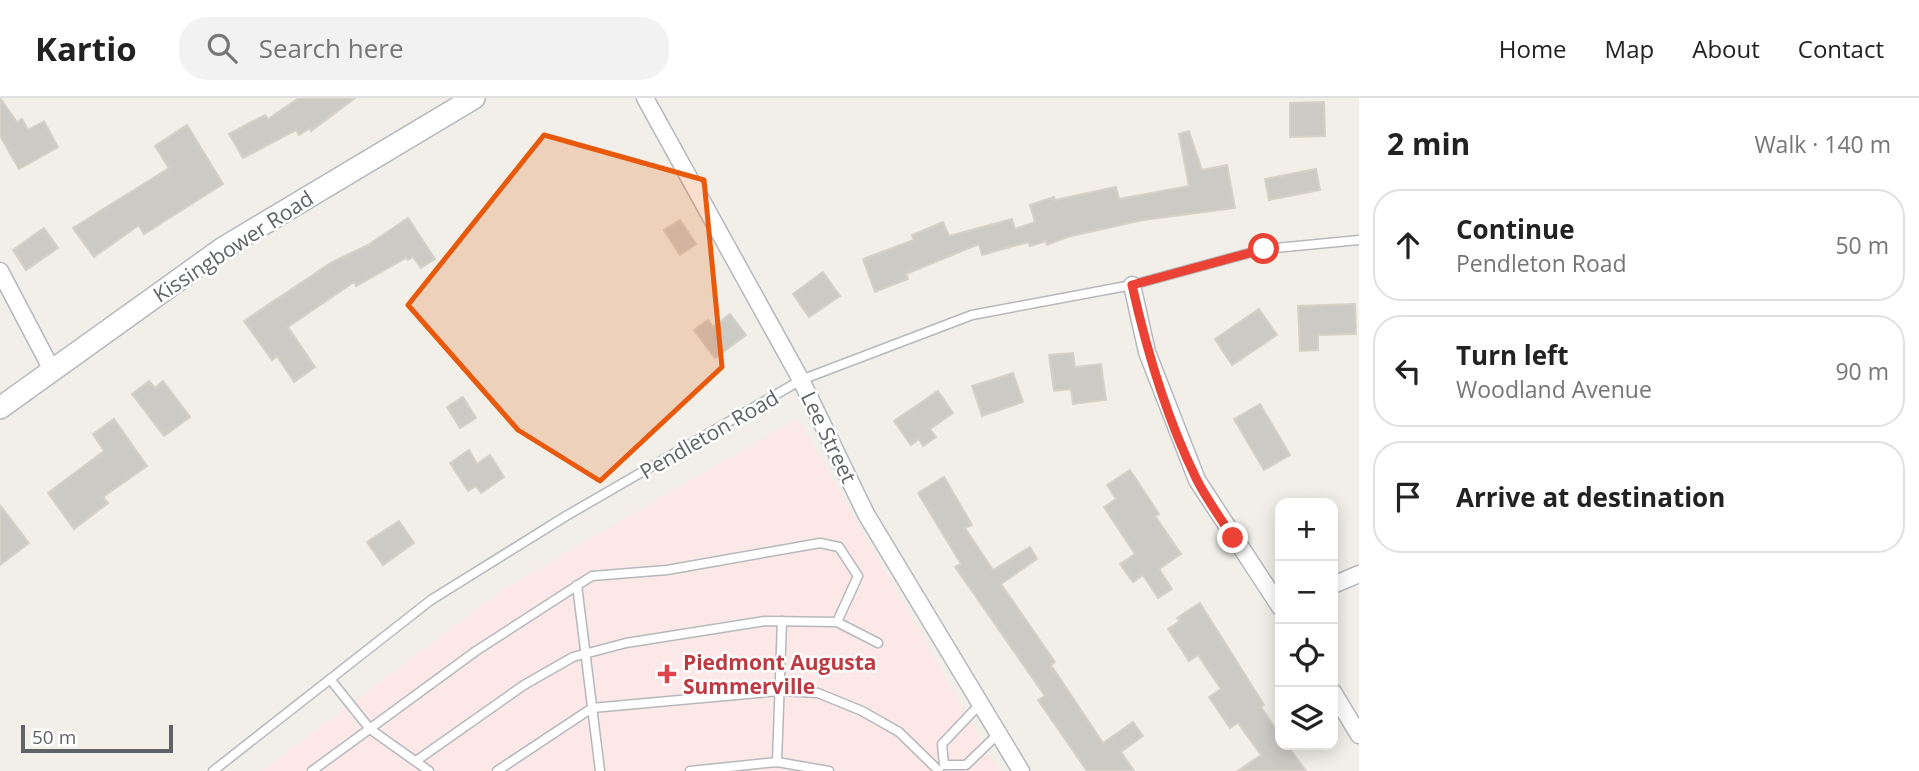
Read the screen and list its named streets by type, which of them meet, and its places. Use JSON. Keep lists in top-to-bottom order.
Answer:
{
  "streets": {
    "street": ["Kissingbower Road", "Lee Street"],
    "lane": ["Pendleton Road"]
  },
  "crossings": [
    ["Pendleton Road", "Lee Street"]
  ],
  "places": {
    "health": ["Piedmont Augusta Summerville"]
  },
  "scale_bar": "50 m",
  "page": {
    "header": "Kartio",
    "search": "Search here",
    "nav": [
      "Home",
      "Map",
      "About",
      "Contact"
    ],
    "heading": ["2 min", "Walk · 140 m"],
    "list": [
      ["Continue", "Pendleton Road", "50 m"],
      ["Turn left", "Woodland Avenue", "90 m"],
      "Arrive at destination"
    ],
    "map_buttons": ["+", "−"],
    "scale": "50 m"
  }
}
